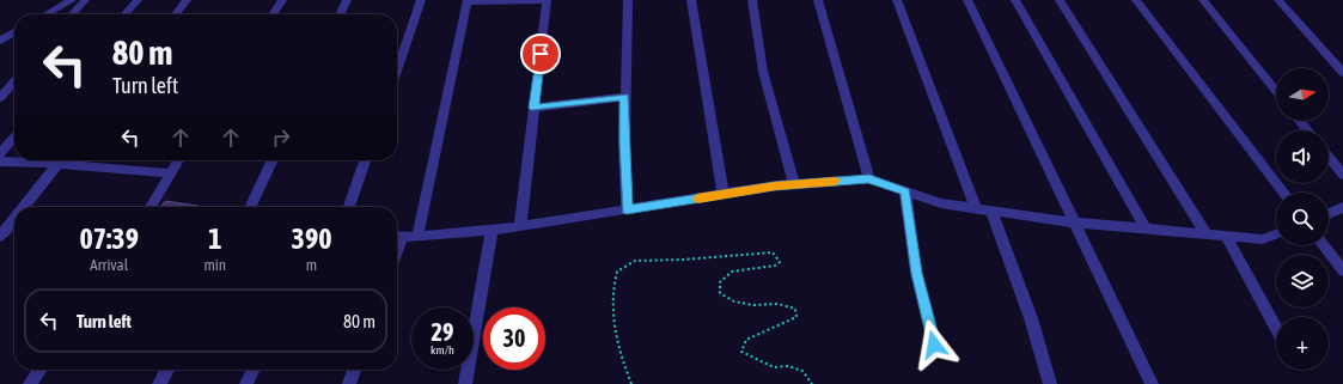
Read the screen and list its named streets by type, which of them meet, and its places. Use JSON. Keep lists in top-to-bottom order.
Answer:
{
  "north": "right",
  "page": {
    "turn": ["80 m", "Turn left"],
    "map_buttons": "+",
    "eta": [
      "07:39",
      "Arrival",
      "1",
      "min",
      "390",
      "m"
    ],
    "list": [
      {
        "name": "Turn left",
        "value": "80 m"
      }
    ],
    "speed": "29 km/h",
    "limit": "30"
  }
}
